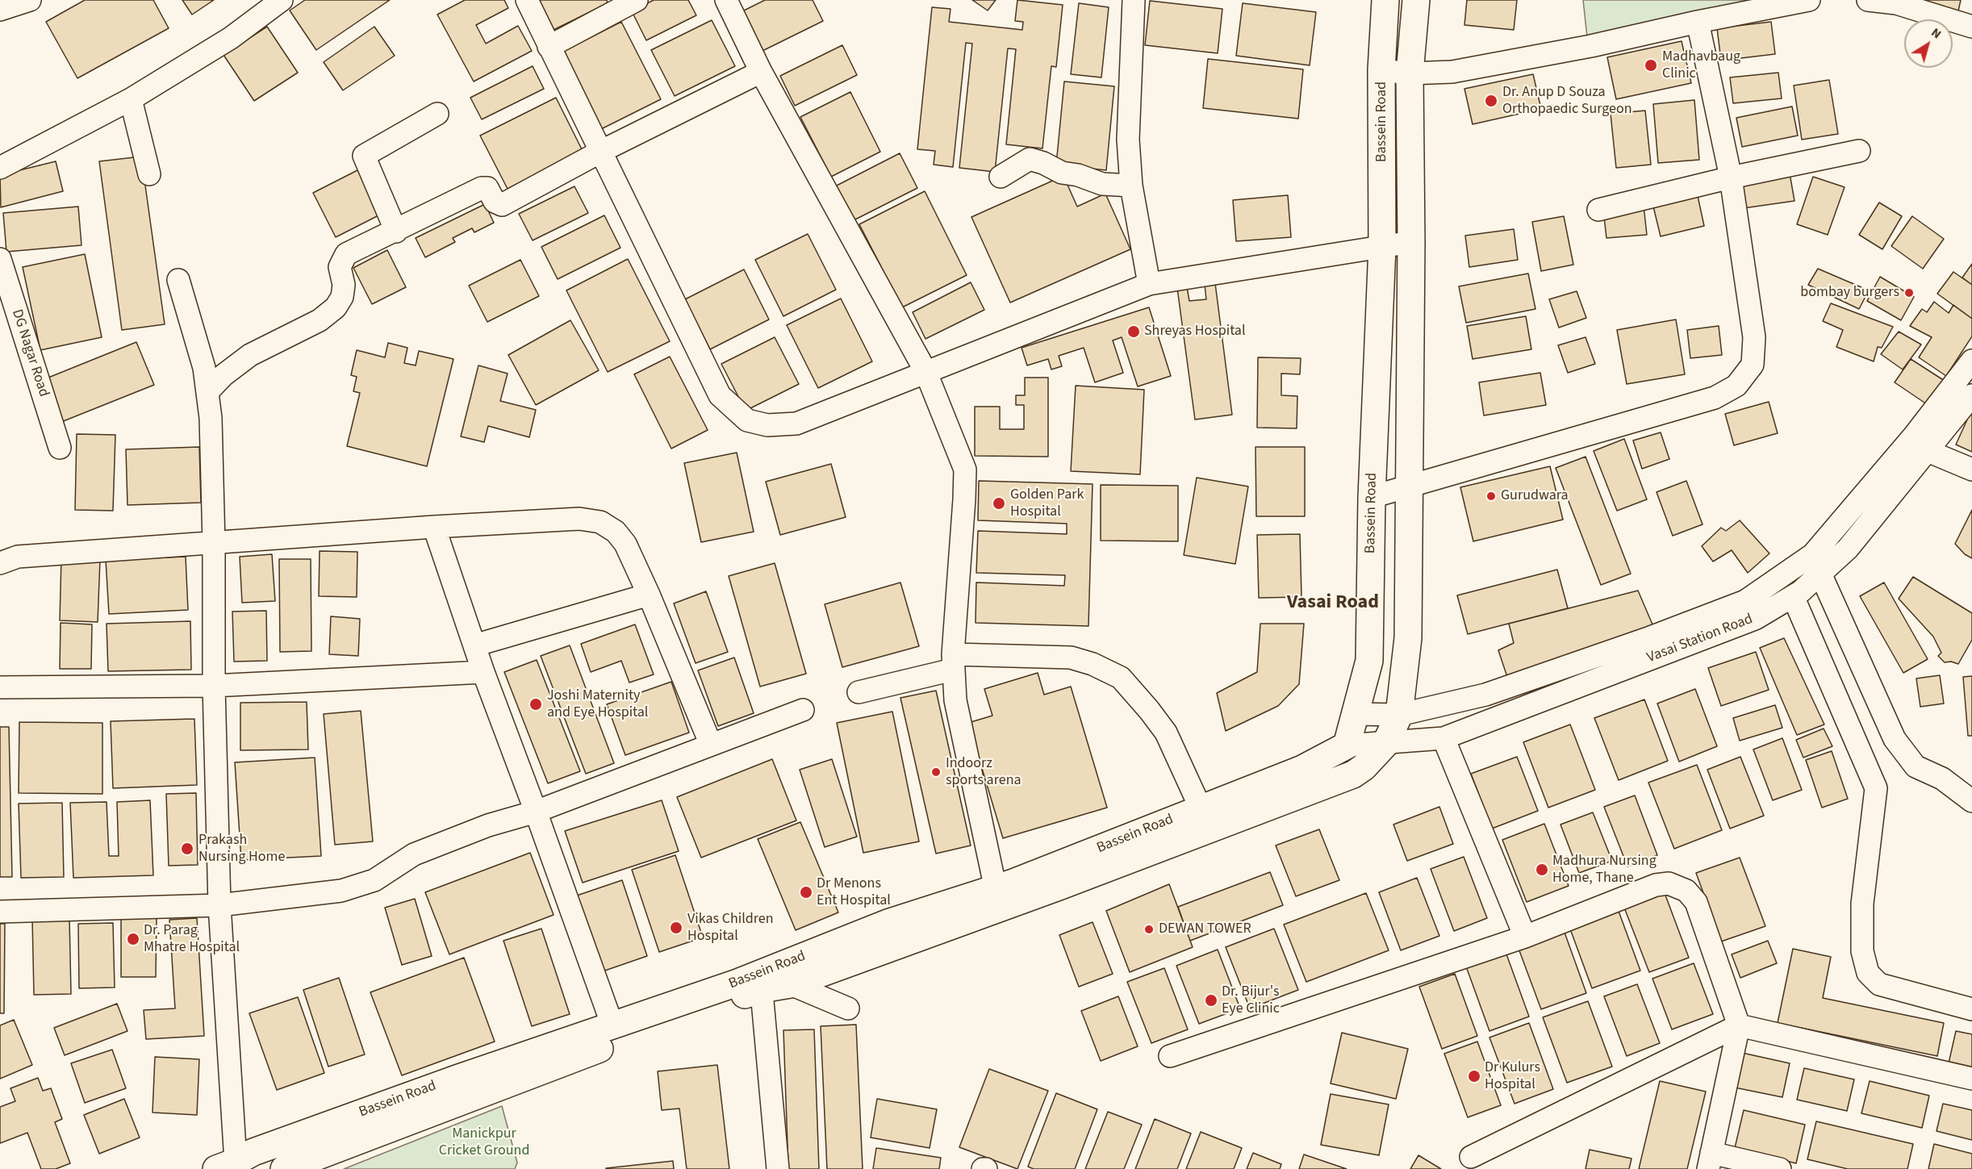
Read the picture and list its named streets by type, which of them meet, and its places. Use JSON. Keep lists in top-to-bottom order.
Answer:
{
  "streets": {
    "main road": ["Bassein Road"],
    "street": ["DG Nagar Road", "Vasai Station Road"]
  },
  "crossings": [
    ["Bassein Road", "Vasai Station Road"]
  ],
  "districts": ["Vasai Road"],
  "parks": ["Manickpur Cricket Ground"],
  "places": [
    "Madhavbaug Clinic",
    "Dr. Anup D Souza Orthopaedic Surgeon",
    "bombay burgers",
    "Shreyas Hospital",
    "Gurudwara",
    "Golden Park Hospital",
    "Joshi Maternity and Eye Hospital",
    "Indoorz sports arena",
    "Prakash Nursing Home",
    "Madhura Nursing Home, Thane",
    "Dr Menons Ent Hospital",
    "Vikas Children Hospital",
    "DEWAN TOWER",
    "Dr. Parag Mhatre Hospital",
    "Dr. Bijur's Eye Clinic",
    "Dr Kulurs Hospital"
  ],
  "north": "top right"
}
